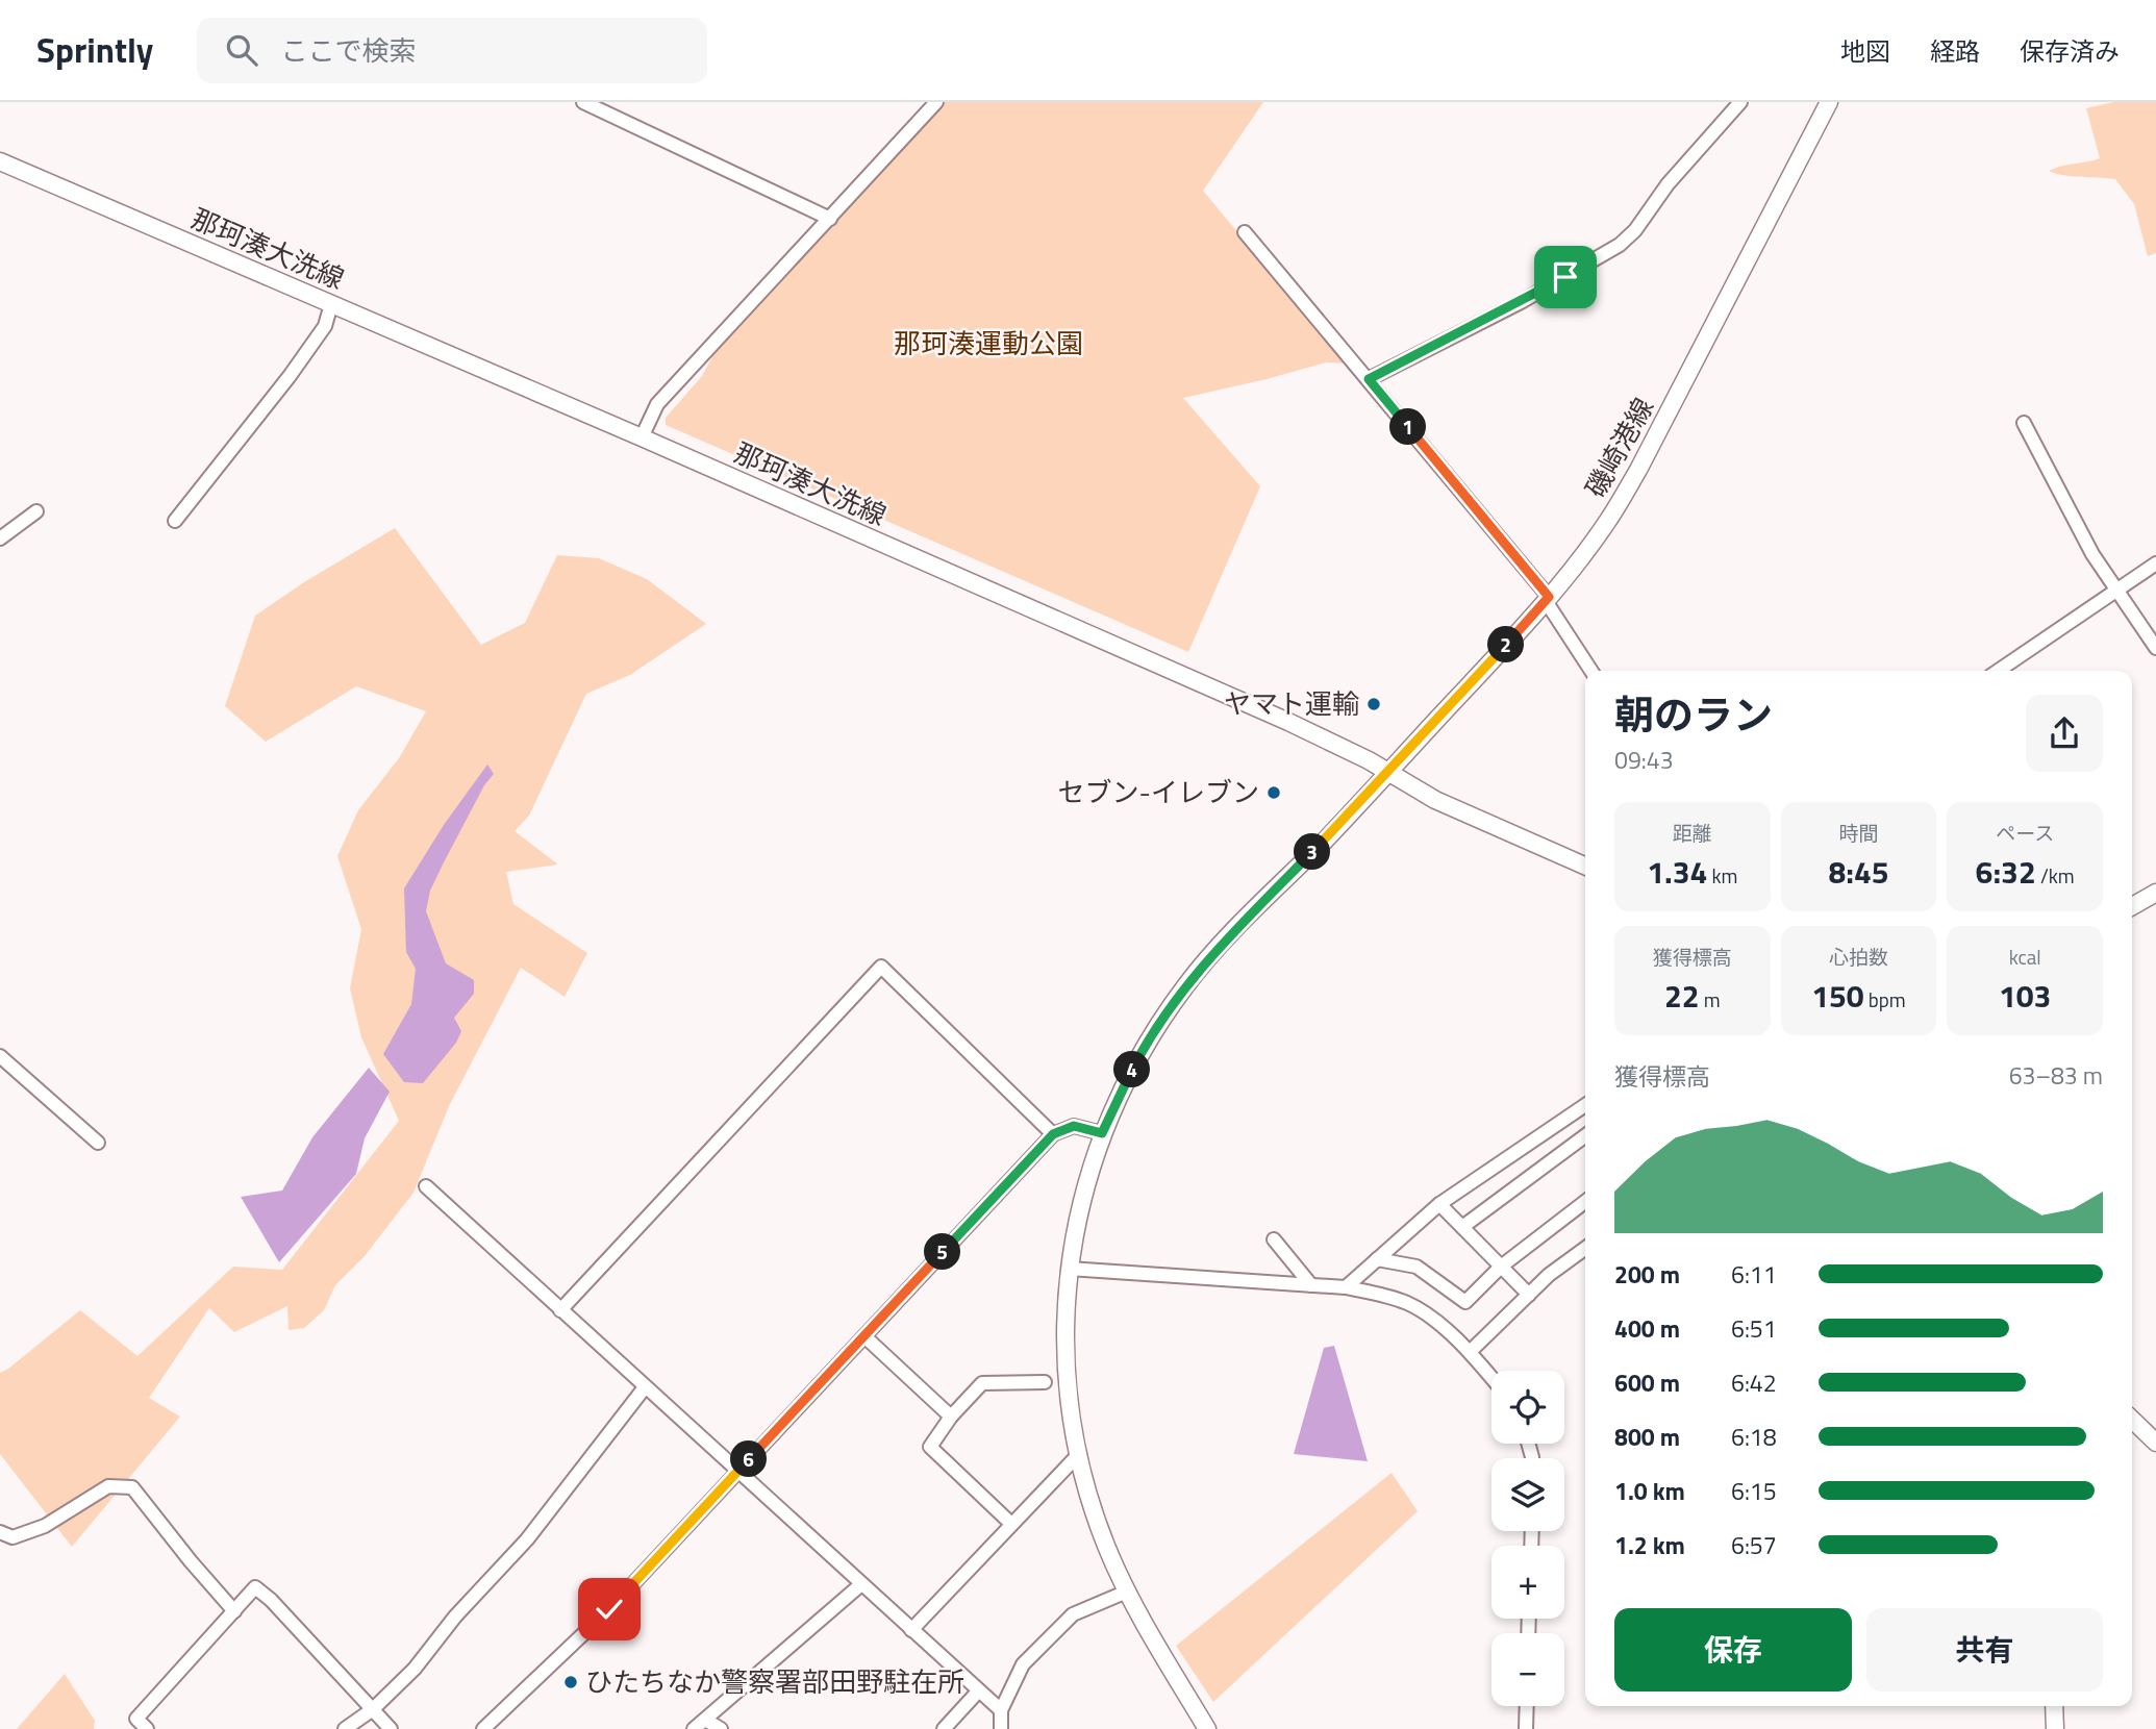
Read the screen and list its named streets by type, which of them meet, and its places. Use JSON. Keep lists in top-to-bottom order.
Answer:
{
  "streets": {
    "main road": ["那珂湊大洗線", "磯崎港線"]
  },
  "crossings": [
    ["那珂湊大洗線", "磯崎港線"]
  ],
  "parks": ["那珂湊運動公園"],
  "places": ["ヤマト運輸", "セブン-イレブン", "ひたちなか警察署部田野駐在所"],
  "page": {
    "header": "Sprintly",
    "search": "ここで検索",
    "nav": ["地図", "経路", "保存済み"],
    "pins": [
      "1",
      "2",
      "3",
      "4",
      "5",
      "6"
    ],
    "heading": ["朝のラン", "09:43"],
    "stats": [
      ["距離", "1.34 km"],
      ["時間", "8:45"],
      ["ペース", "6:32 /km"],
      ["獲得標高", "22 m"],
      ["心拍数", "150 bpm"],
      ["kcal", "103"]
    ],
    "chart": ["獲得標高", "63–83 m"],
    "list": [
      {
        "name": "200 m",
        "note": "6:11"
      },
      {
        "name": "400 m",
        "note": "6:51"
      },
      {
        "name": "600 m",
        "note": "6:42"
      },
      {
        "name": "800 m",
        "note": "6:18"
      },
      {
        "name": "1.0 km",
        "note": "6:15"
      },
      {
        "name": "1.2 km",
        "note": "6:57"
      }
    ],
    "map_buttons": ["+", "−"],
    "buttons": ["保存", "共有"]
  }
}
